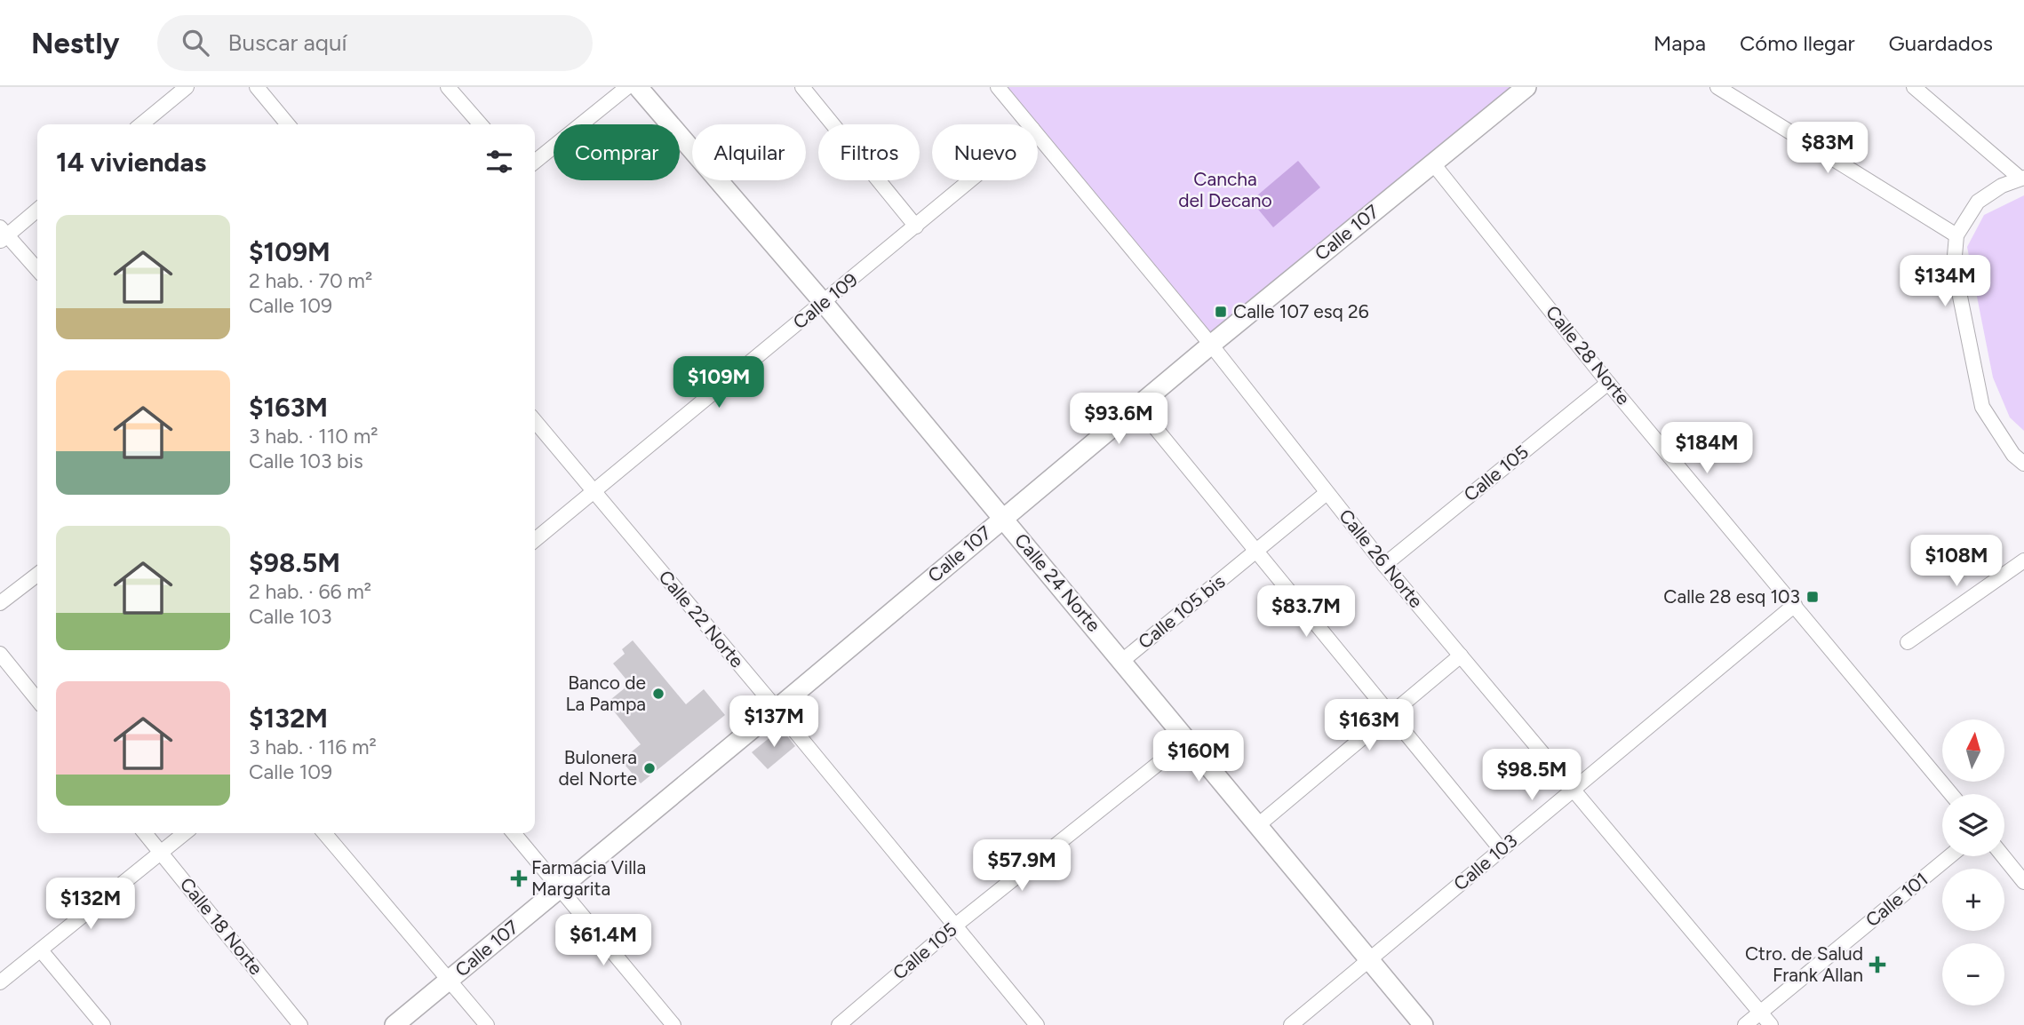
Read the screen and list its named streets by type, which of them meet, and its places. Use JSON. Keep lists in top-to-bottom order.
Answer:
{
  "streets": {
    "street": [
      "Calle 107",
      "Calle 109",
      "Calle 28 Norte",
      "Calle 105",
      "Calle 26 Norte",
      "Calle 24 Norte",
      "Calle 105 bis",
      "Calle 22 Norte",
      "Calle 103",
      "Calle 101",
      "Calle 18 Norte"
    ]
  },
  "crossings": [
    ["Calle 107", "Calle 28 Norte"],
    ["Calle 107", "Calle 26 Norte"],
    ["Calle 107", "Calle 24 Norte"],
    ["Calle 107", "Calle 22 Norte"],
    ["Calle 109", "Calle 24 Norte"],
    ["Calle 109", "Calle 22 Norte"],
    ["Calle 28 Norte", "Calle 105"],
    ["Calle 28 Norte", "Calle 103"],
    ["Calle 105", "Calle 26 Norte"],
    ["Calle 105", "Calle 24 Norte"],
    ["Calle 105", "Calle 22 Norte"],
    ["Calle 26 Norte", "Calle 105 bis"],
    ["Calle 26 Norte", "Calle 103"],
    ["Calle 26 Norte", "Calle 101"],
    ["Calle 24 Norte", "Calle 105 bis"],
    ["Calle 24 Norte", "Calle 103"]
  ],
  "parks": ["Cancha del Decano"],
  "places": {
    "transit": ["Calle 107 esq 26", "Calle 28 esq 103"],
    "other": ["Banco de La Pampa", "Bulonera del Norte"],
    "health": ["Farmacia Villa Margarita", "Ctro. de Salud Frank Allan"]
  },
  "north": "top",
  "page": {
    "header": "Nestly",
    "search": "Buscar aquí",
    "nav": ["Mapa", "Cómo llegar", "Guardados"],
    "price": [
      "$83M",
      "$134M",
      "$109M",
      "$93.6M",
      "$184M",
      "$108M",
      "$83.7M",
      "$137M",
      "$163M",
      "$160M",
      "$98.5M",
      "$57.9M",
      "$132M",
      "$61.4M"
    ],
    "chip": [
      "Comprar",
      "Alquilar",
      "Filtros",
      "Nuevo"
    ],
    "heading": "14 viviendas",
    "list": [
      {
        "name": "$109M",
        "note": "2 hab. · 70 m² · Calle 109"
      },
      {
        "name": "$163M",
        "note": "3 hab. · 110 m² · Calle 103 bis"
      },
      {
        "name": "$98.5M",
        "note": "2 hab. · 66 m² · Calle 103"
      },
      {
        "name": "$132M",
        "note": "3 hab. · 116 m² · Calle 109"
      }
    ],
    "map_buttons": ["+", "−"]
  }
}
